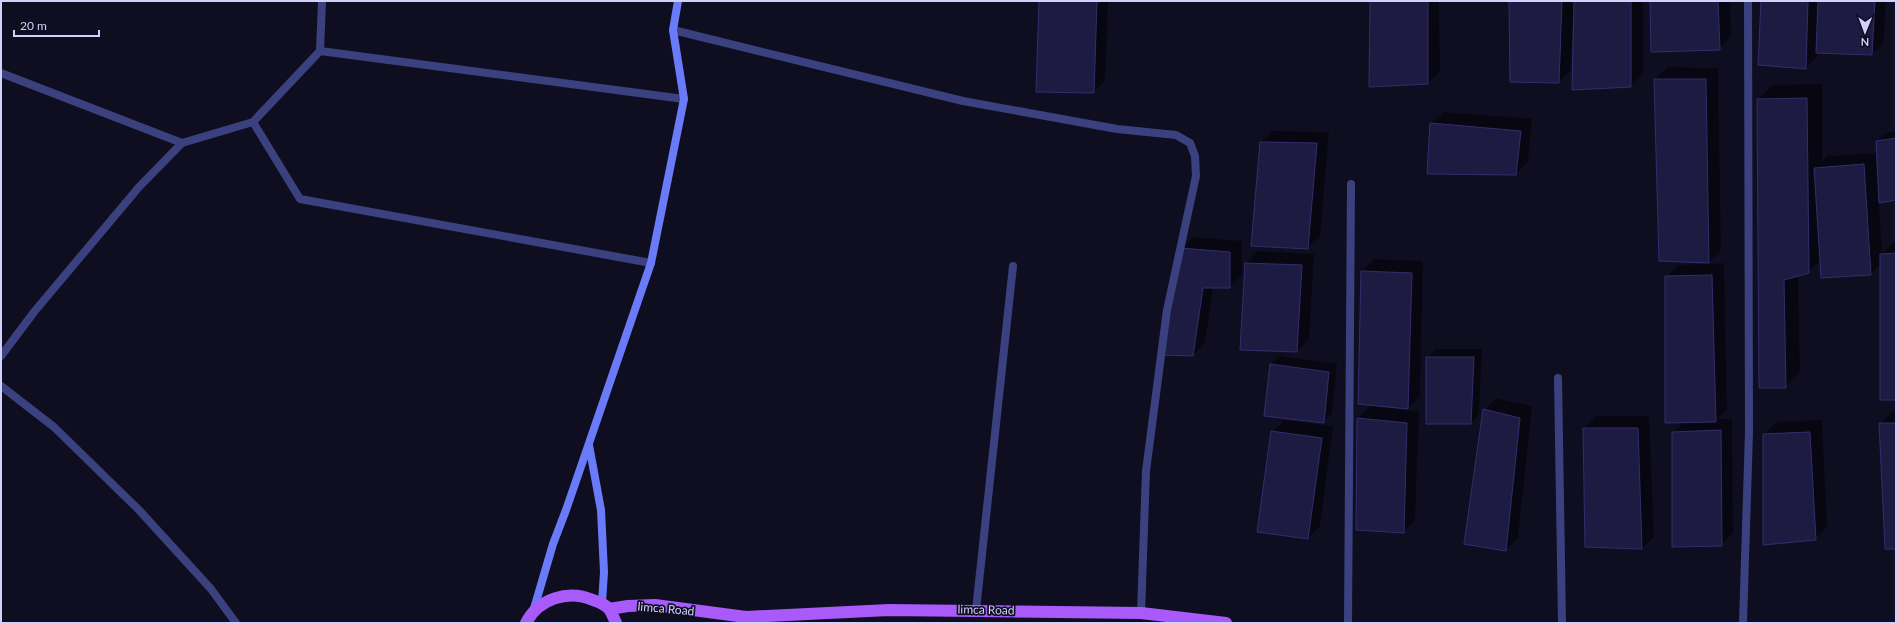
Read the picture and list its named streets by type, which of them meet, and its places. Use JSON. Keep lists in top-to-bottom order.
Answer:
{
  "streets": {
    "main road": ["limca Road"]
  },
  "scale_bar": "20 m",
  "north": "bottom"
}
